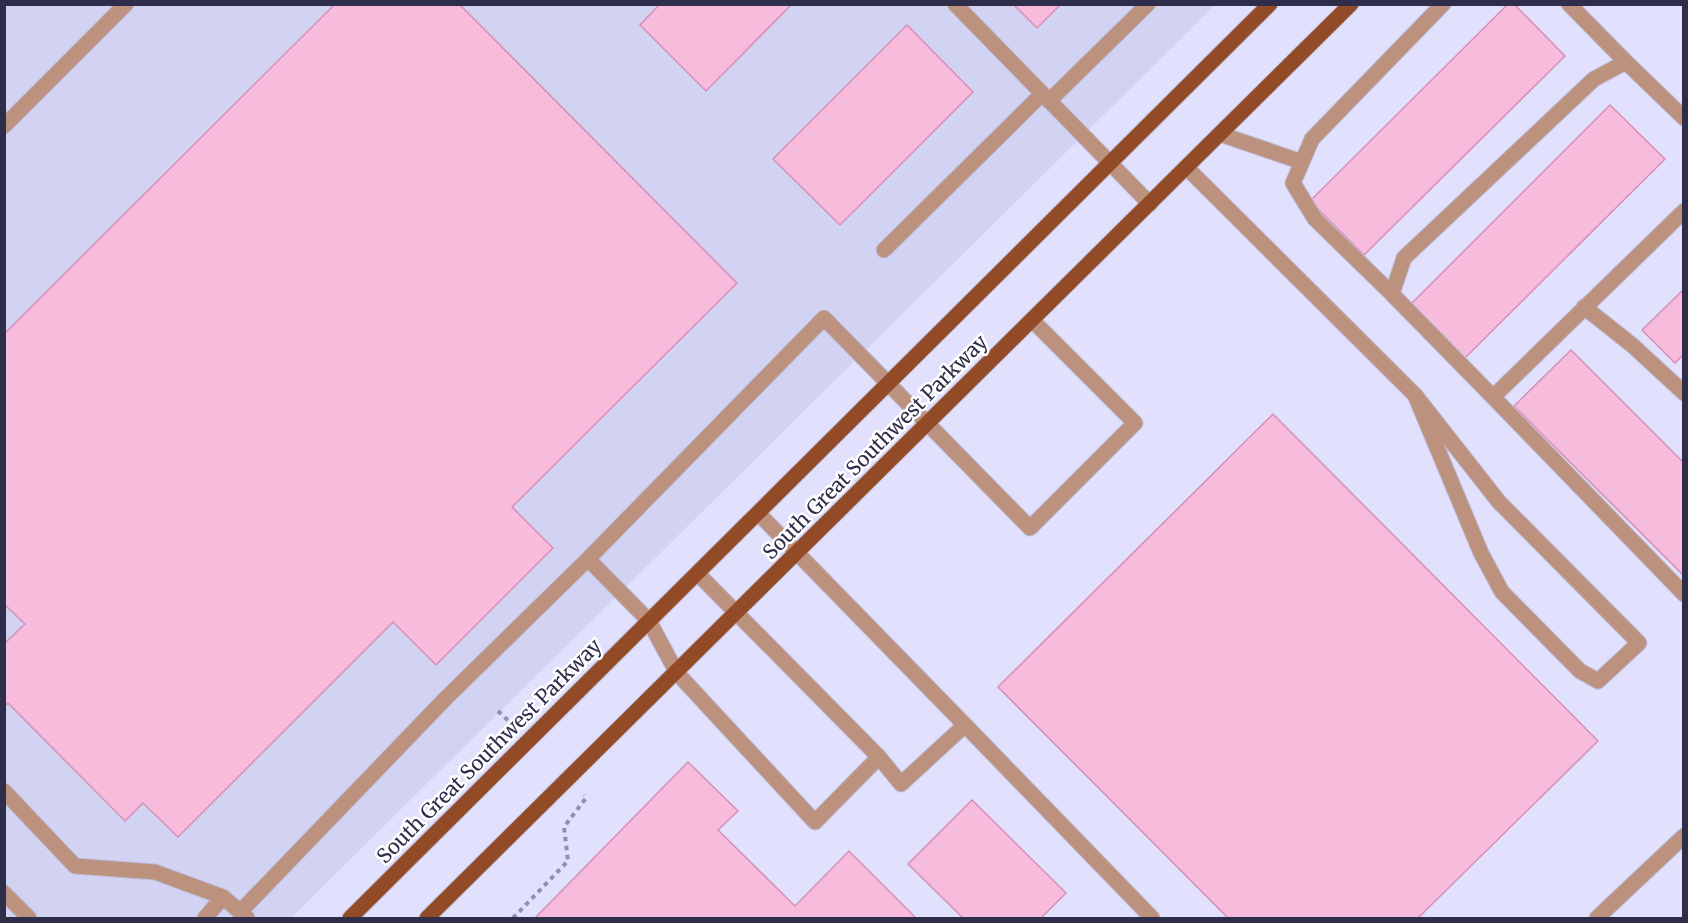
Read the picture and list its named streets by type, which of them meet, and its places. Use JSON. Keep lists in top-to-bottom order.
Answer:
{
  "streets": {
    "main road": ["South Great Southwest Parkway"]
  }
}
